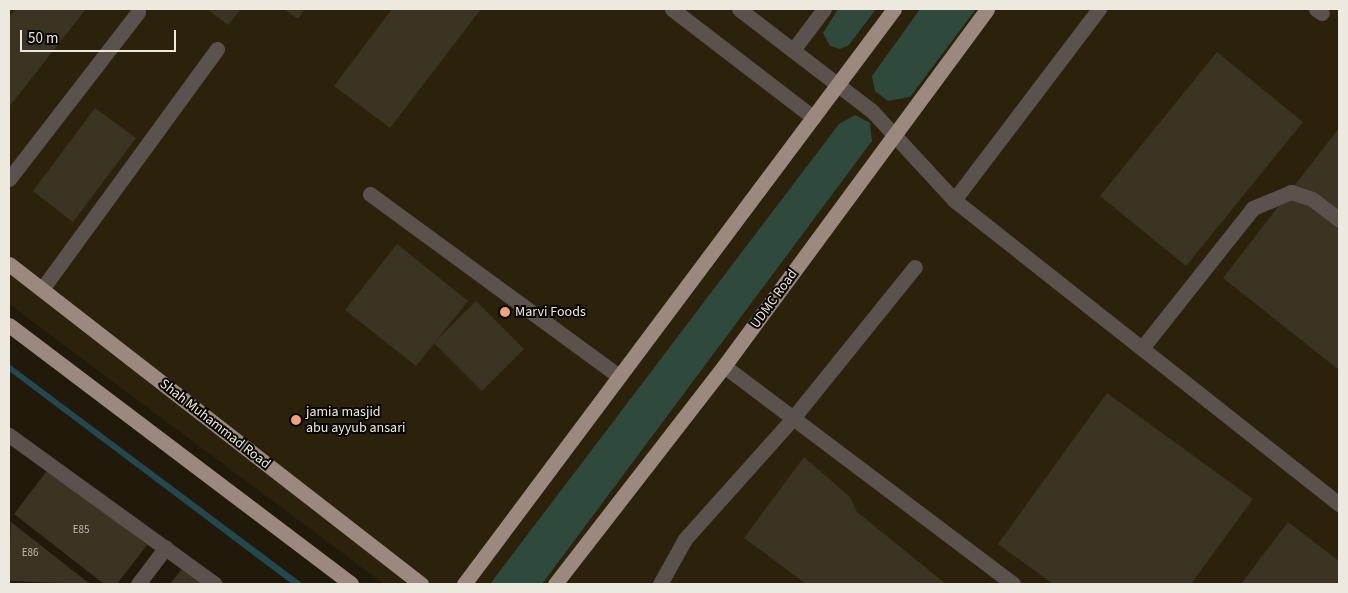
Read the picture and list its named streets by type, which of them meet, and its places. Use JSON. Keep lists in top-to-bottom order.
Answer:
{
  "streets": {
    "main road": ["UDMC Road", "Shah Muhammad Road"]
  },
  "places": ["Marvi Foods", "jamia masjid abu ayyub ansari"],
  "house_numbers": ["E85", "E86"],
  "scale_bar": "50 m"
}
